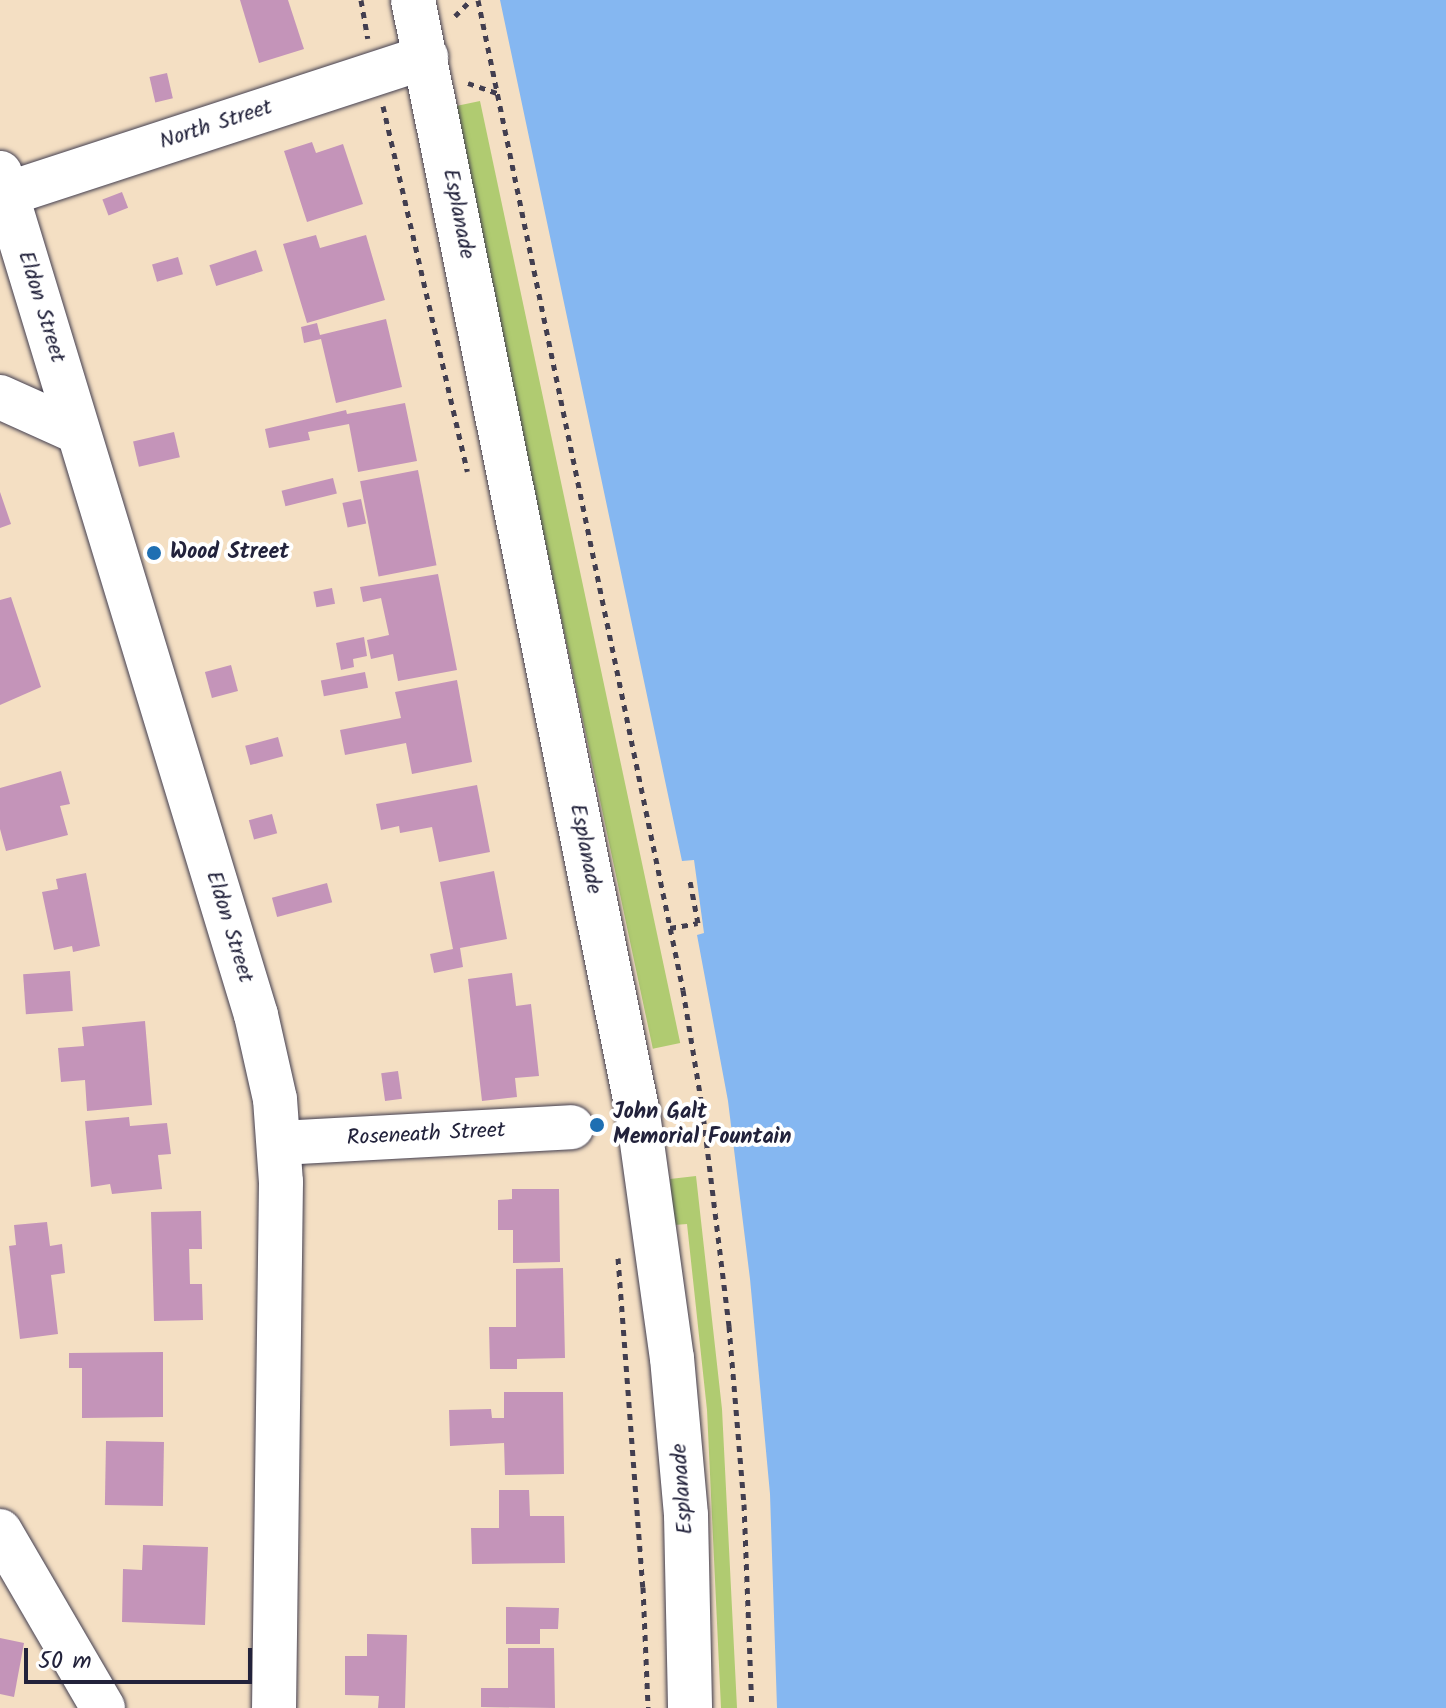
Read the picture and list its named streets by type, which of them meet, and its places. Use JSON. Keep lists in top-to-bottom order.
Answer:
{
  "streets": {
    "street": [
      "North Street",
      "Esplanade",
      "Eldon Street",
      "Roseneath Street"
    ]
  },
  "crossings": [
    ["North Street", "Esplanade"],
    ["North Street", "Eldon Street"],
    ["Eldon Street", "Roseneath Street"]
  ],
  "places": ["Wood Street", "John Galt Memorial Fountain"],
  "scale_bar": "50 m"
}
